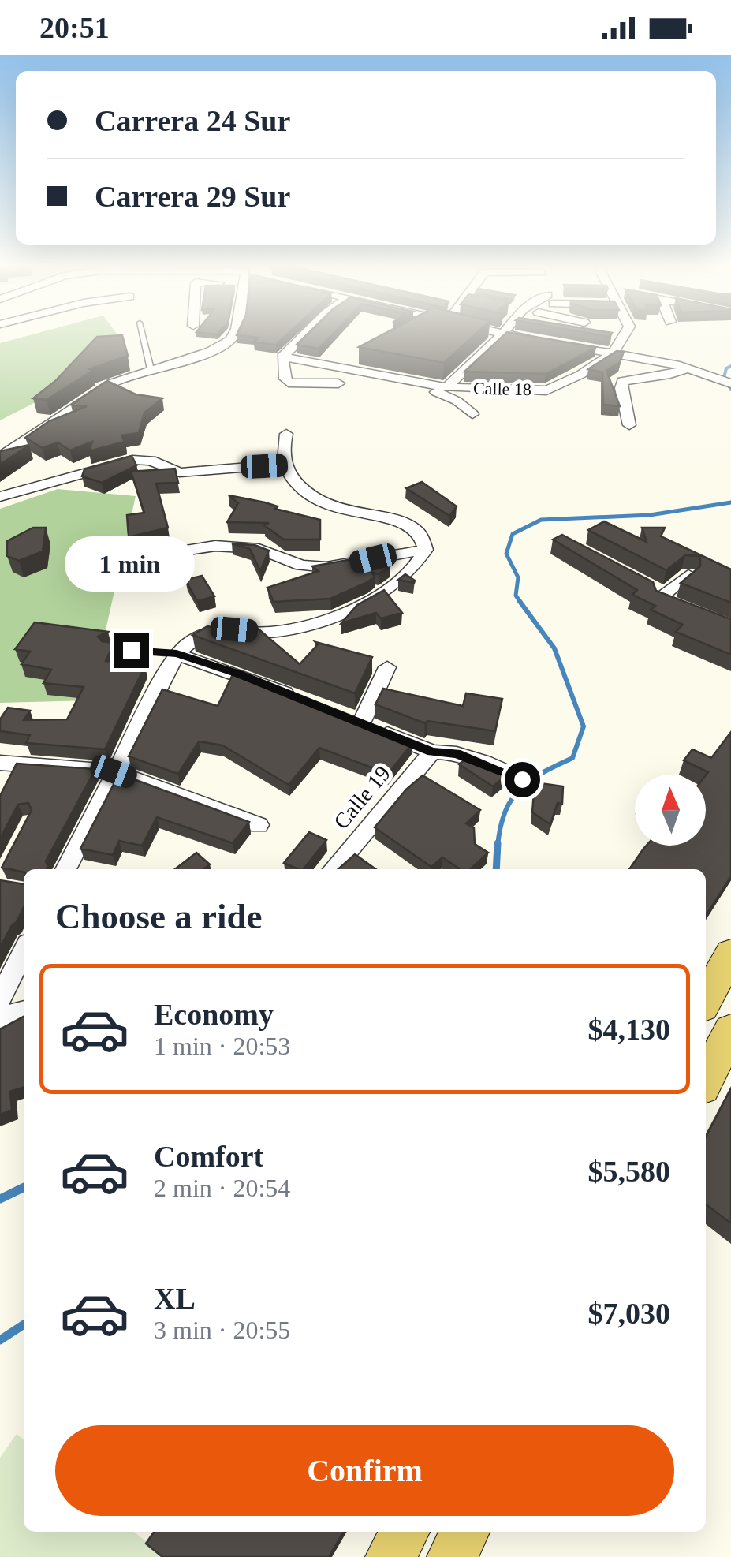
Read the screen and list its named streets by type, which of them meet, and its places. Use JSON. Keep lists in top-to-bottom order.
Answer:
{
  "streets": {
    "street": ["Calle 18", "Calle 19"]
  },
  "north": "top",
  "page": {
    "status": "20:51",
    "banner": ["Carrera 24 Sur", "Carrera 29 Sur"],
    "bubble": "1 min",
    "heading": "Choose a ride",
    "list": [
      {
        "name": "Economy",
        "note": "1 min · 20:53",
        "value": "$4,130"
      },
      {
        "name": "Comfort",
        "note": "2 min · 20:54",
        "value": "$5,580"
      },
      {
        "name": "XL",
        "note": "3 min · 20:55",
        "value": "$7,030"
      }
    ],
    "buttons": "Confirm"
  }
}
